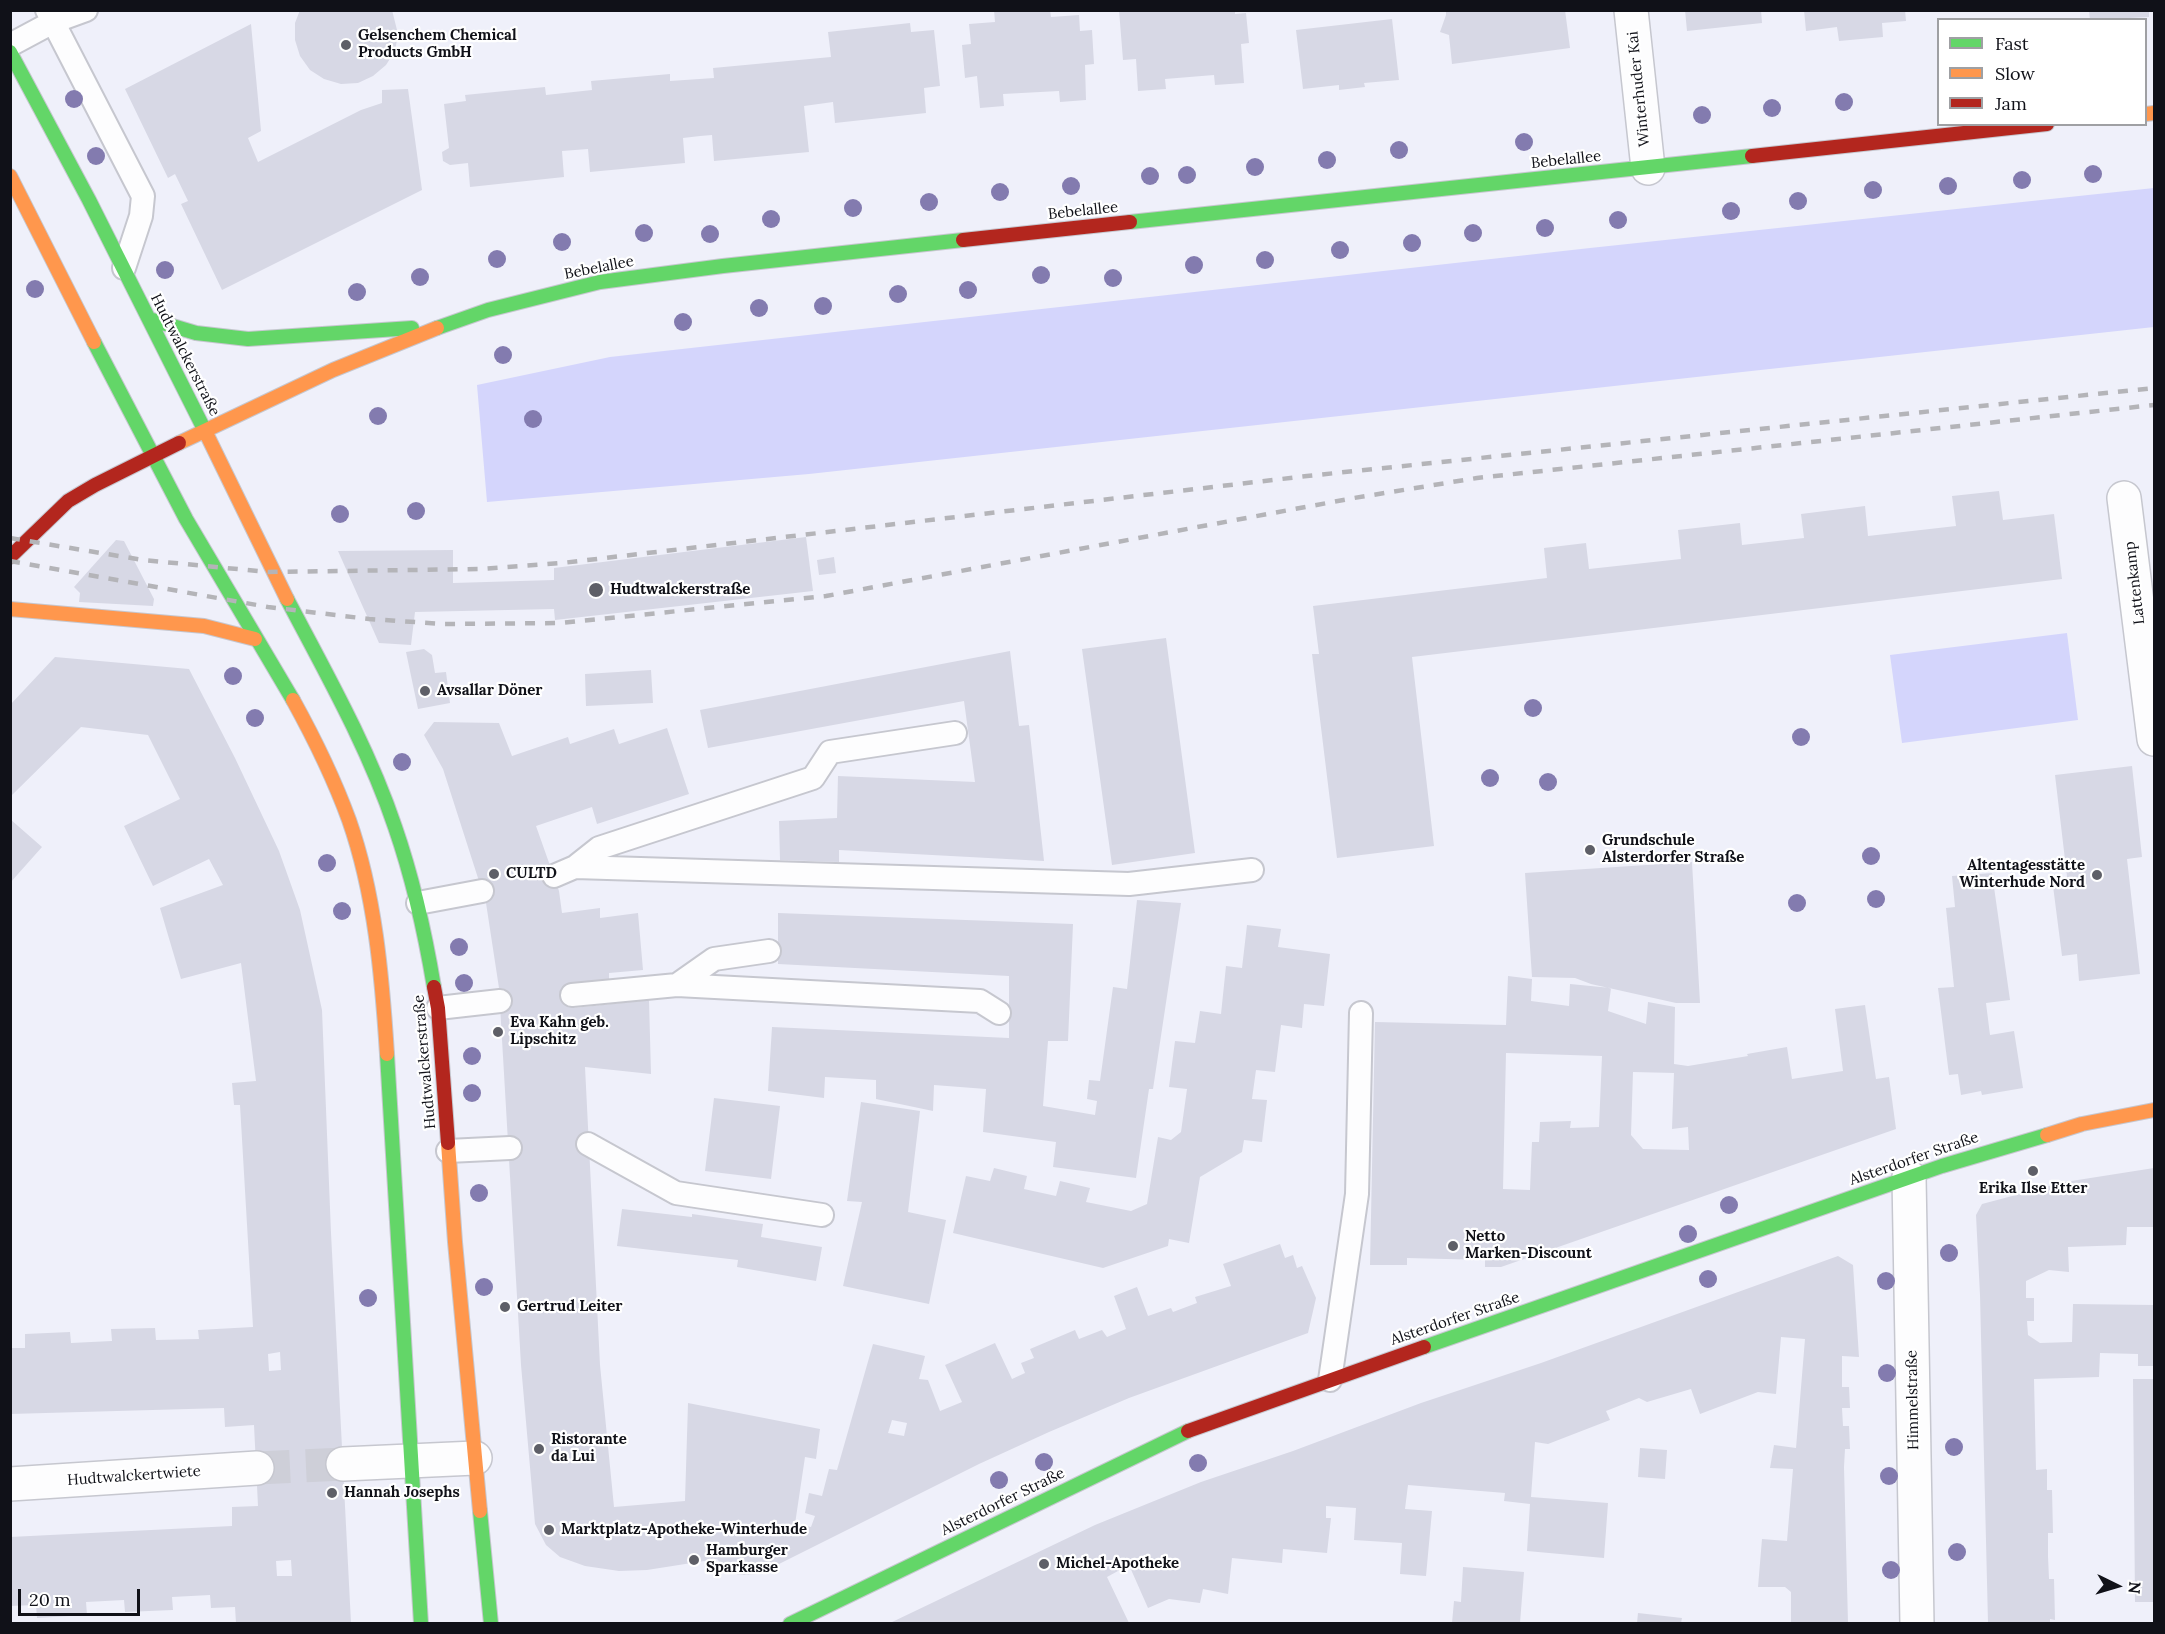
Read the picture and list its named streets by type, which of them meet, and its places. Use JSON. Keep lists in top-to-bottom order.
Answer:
{
  "streets": {
    "main road": ["Bebelallee", "Hudtwalckerstraße", "Alsterdorfer Straße"],
    "street": [
      "Winterhuder Kai",
      "Lattenkamp",
      "Himmelstraße",
      "Hudtwalckertwiete"
    ]
  },
  "crossings": [
    ["Winterhuder Kai", "Bebelallee"],
    ["Bebelallee", "Hudtwalckerstraße"],
    ["Alsterdorfer Straße", "Himmelstraße"]
  ],
  "places": [
    "Gelsenchem Chemical Products GmbH",
    "Hudtwalckerstraße",
    "Avsallar Döner",
    "Grundschule Alsterdorfer Straße",
    "CULTD",
    "Altentagesstätte Winterhude Nord",
    "Eva Kahn geb. Lipschitz",
    "Erika Ilse Etter",
    "Netto Marken-Discount",
    "Gertrud Leiter",
    "Ristorante da Lui",
    "Hannah Josephs",
    "Marktplatz-Apotheke-Winterhude",
    "Hamburger Sparkasse",
    "Michel-Apotheke"
  ],
  "legend": ["Fast", "Slow", "Jam"],
  "scale_bar": "20 m",
  "north": "right"
}
